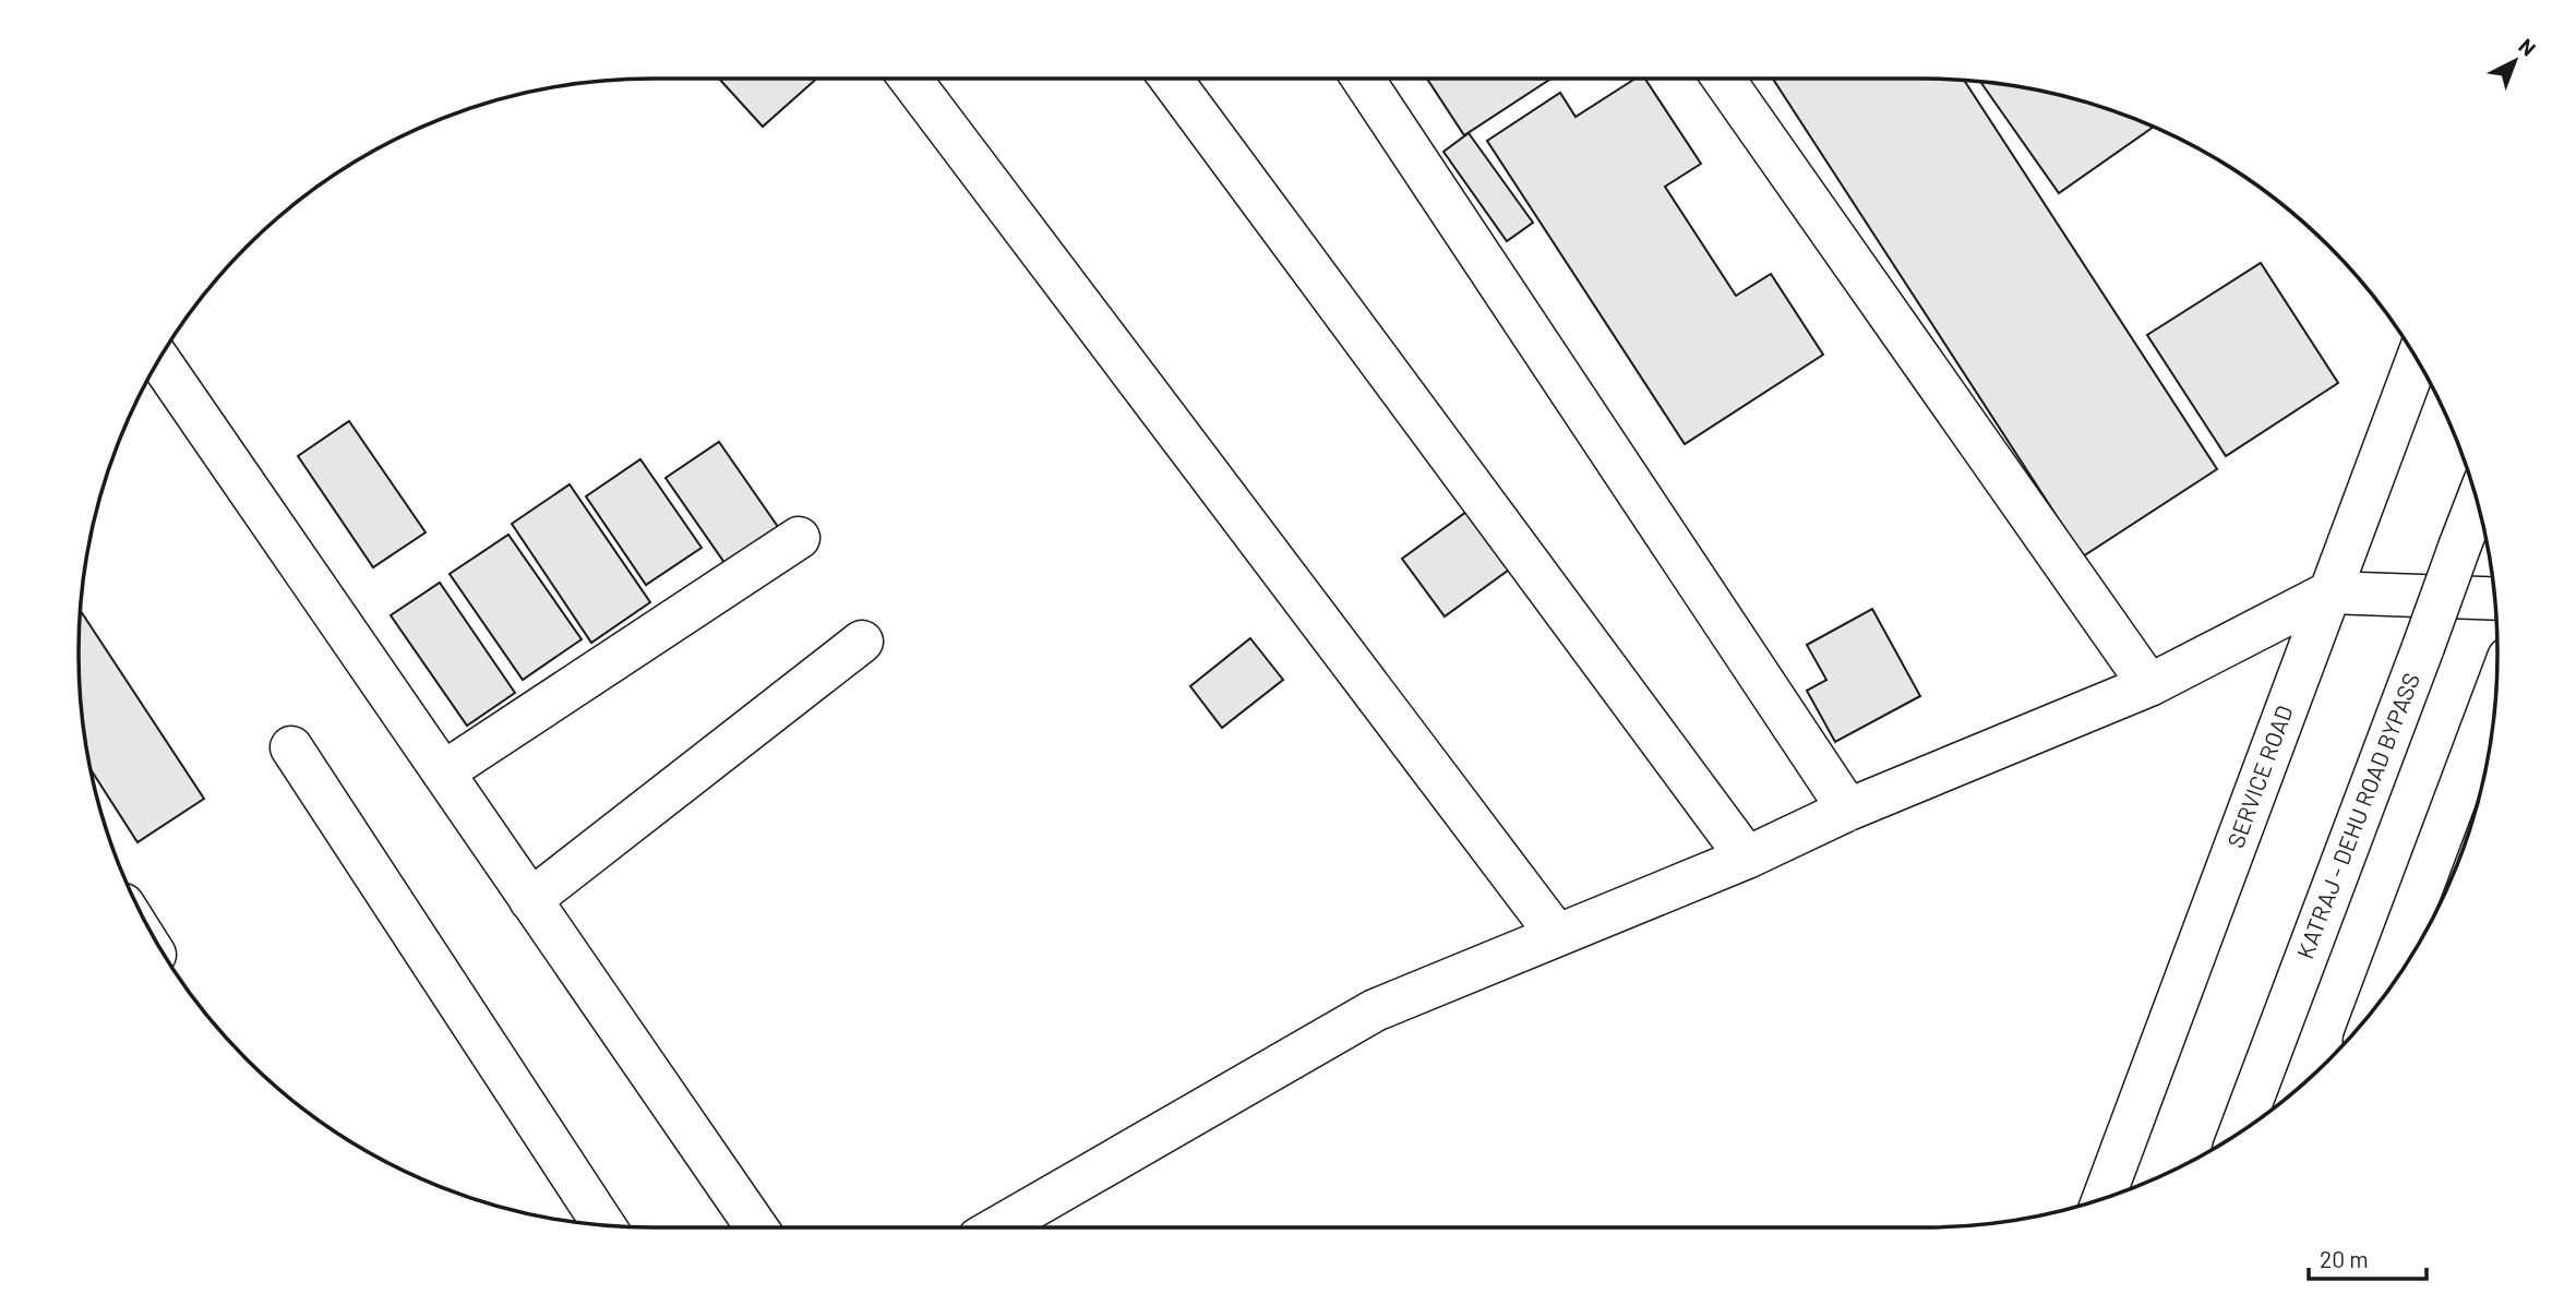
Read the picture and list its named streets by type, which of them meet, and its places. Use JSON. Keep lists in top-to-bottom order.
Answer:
{
  "streets": {
    "main road": ["SERVICE ROAD", "KATRAJ - DEHU ROAD BYPASS"]
  },
  "scale_bar": "20 m",
  "north": "top right"
}
